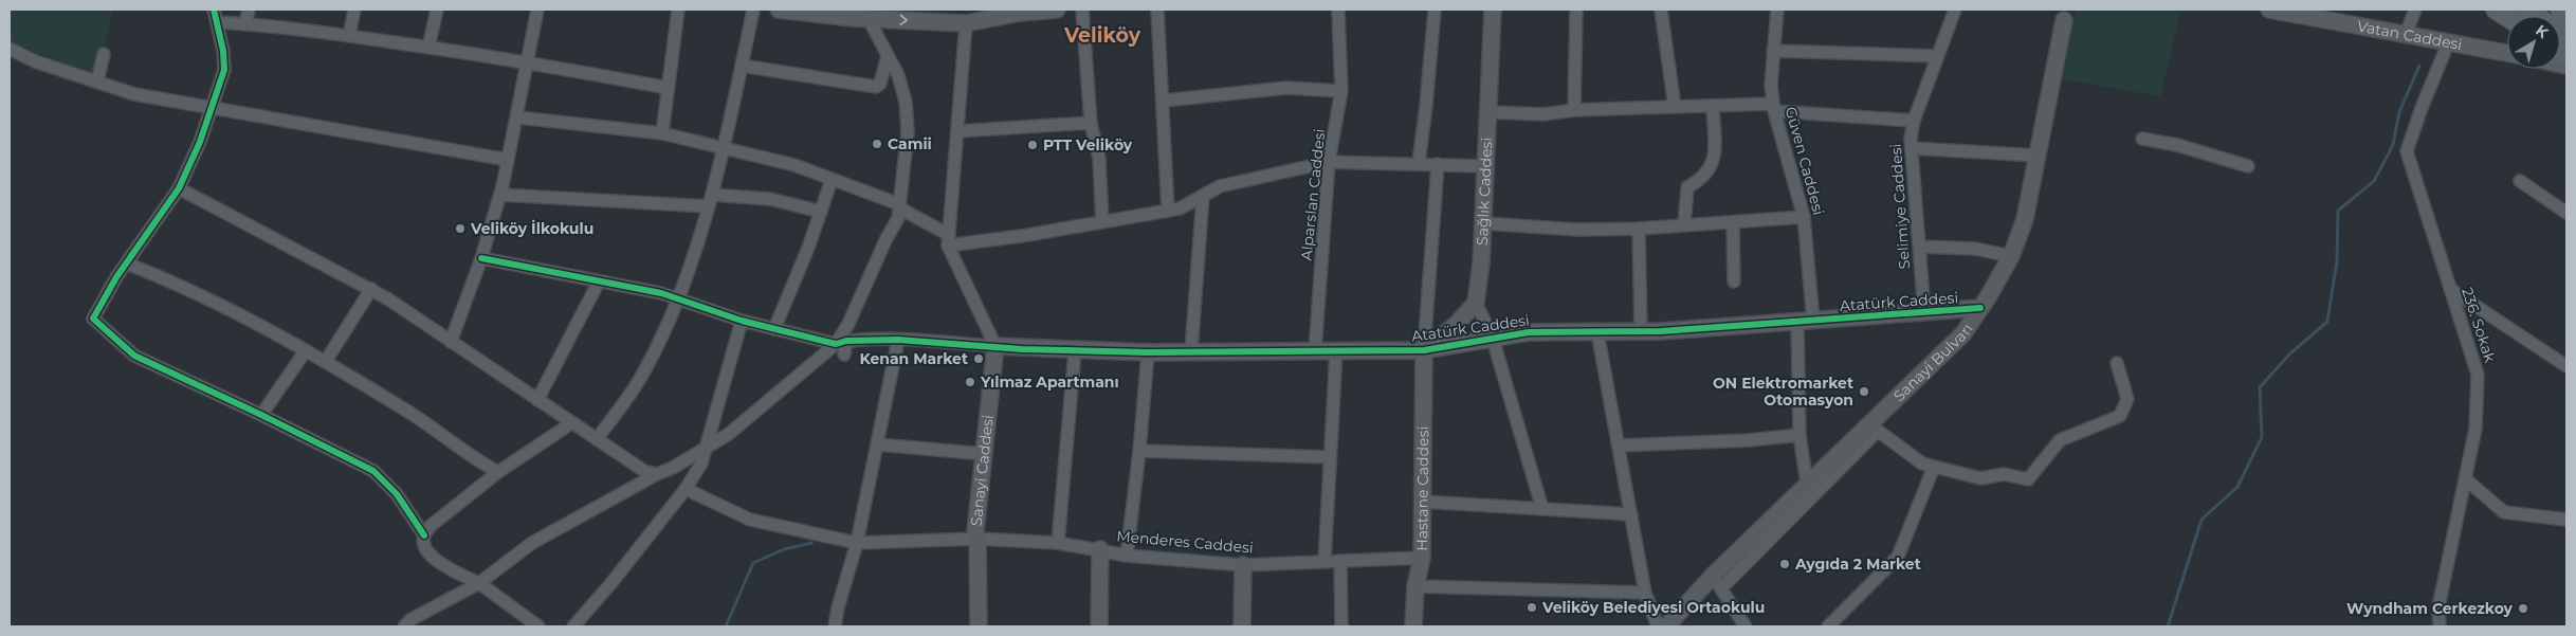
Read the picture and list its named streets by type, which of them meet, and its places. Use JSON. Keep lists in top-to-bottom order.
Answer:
{
  "streets": {
    "street": [
      "Vatan Caddesi",
      "Güven Caddesi",
      "Sağlık Caddesi",
      "Alparslan Caddesi",
      "Selimiye Caddesi",
      "Atatürk Caddesi",
      "236. Sokak",
      "Sanayi Bulvarı",
      "Sanayi Caddesi",
      "Hastane Caddesi",
      "Menderes Caddesi"
    ]
  },
  "crossings": [
    ["Vatan Caddesi", "236. Sokak"],
    ["Güven Caddesi", "Atatürk Caddesi"],
    ["Güven Caddesi", "Sanayi Bulvarı"],
    ["Alparslan Caddesi", "Atatürk Caddesi"],
    ["Selimiye Caddesi", "Atatürk Caddesi"],
    ["Atatürk Caddesi", "Sanayi Bulvarı"],
    ["Atatürk Caddesi", "Sanayi Caddesi"],
    ["Atatürk Caddesi", "Hastane Caddesi"],
    ["Sanayi Caddesi", "Menderes Caddesi"],
    ["Hastane Caddesi", "Menderes Caddesi"]
  ],
  "districts": ["Veliköy"],
  "places": [
    "Camii",
    "PTT Veliköy",
    "Veliköy İlkokulu",
    "Kenan Market",
    "Yılmaz Apartmanı",
    "ON Elektromarket Otomasyon",
    "Aygıda 2 Market",
    "Veliköy Belediyesi Ortaokulu",
    "Wyndham Cerkezkoy"
  ],
  "north": "top right"
}
